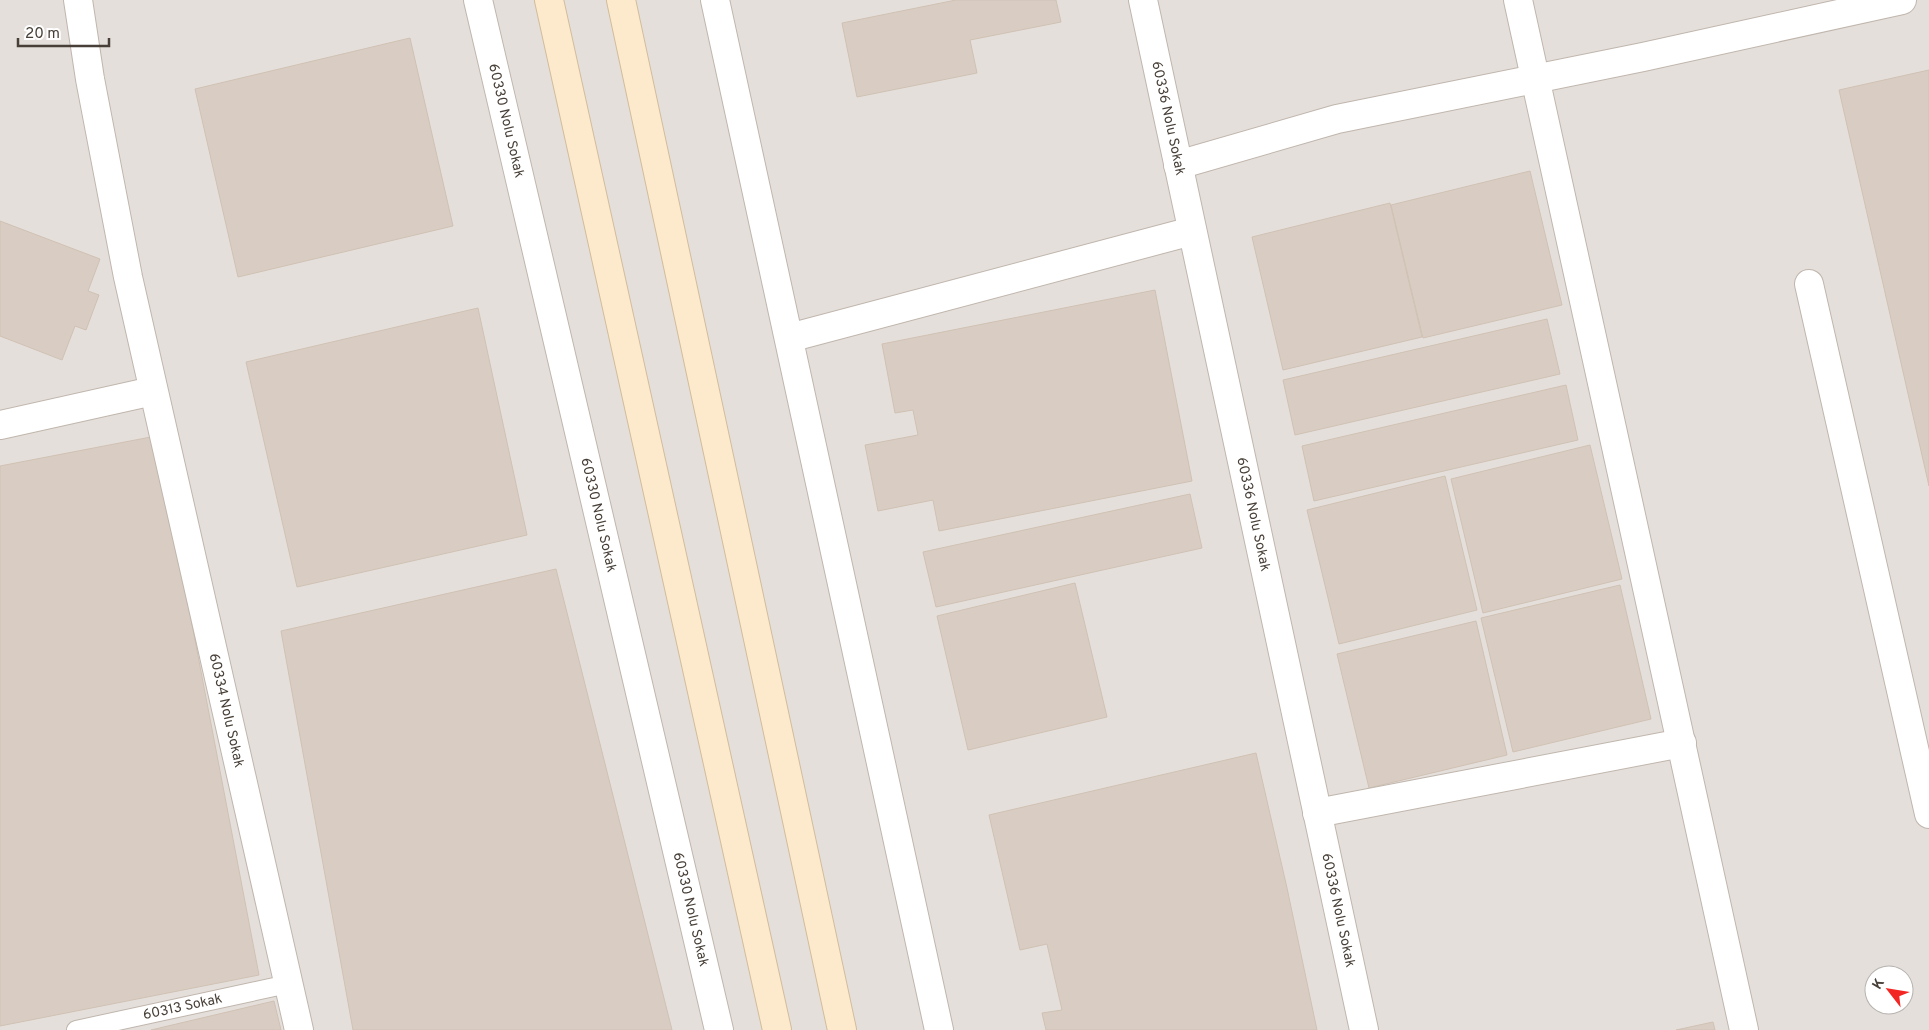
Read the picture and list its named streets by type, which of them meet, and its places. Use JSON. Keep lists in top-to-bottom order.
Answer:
{
  "streets": {
    "street": ["60336 Nolu Sokak", "60330 Nolu Sokak", "60334 Nolu Sokak"],
    "lane": ["60313 Sokak"]
  },
  "crossings": [
    ["60334 Nolu Sokak", "60313 Sokak"]
  ],
  "scale_bar": "20 m",
  "north": "top left"
}
